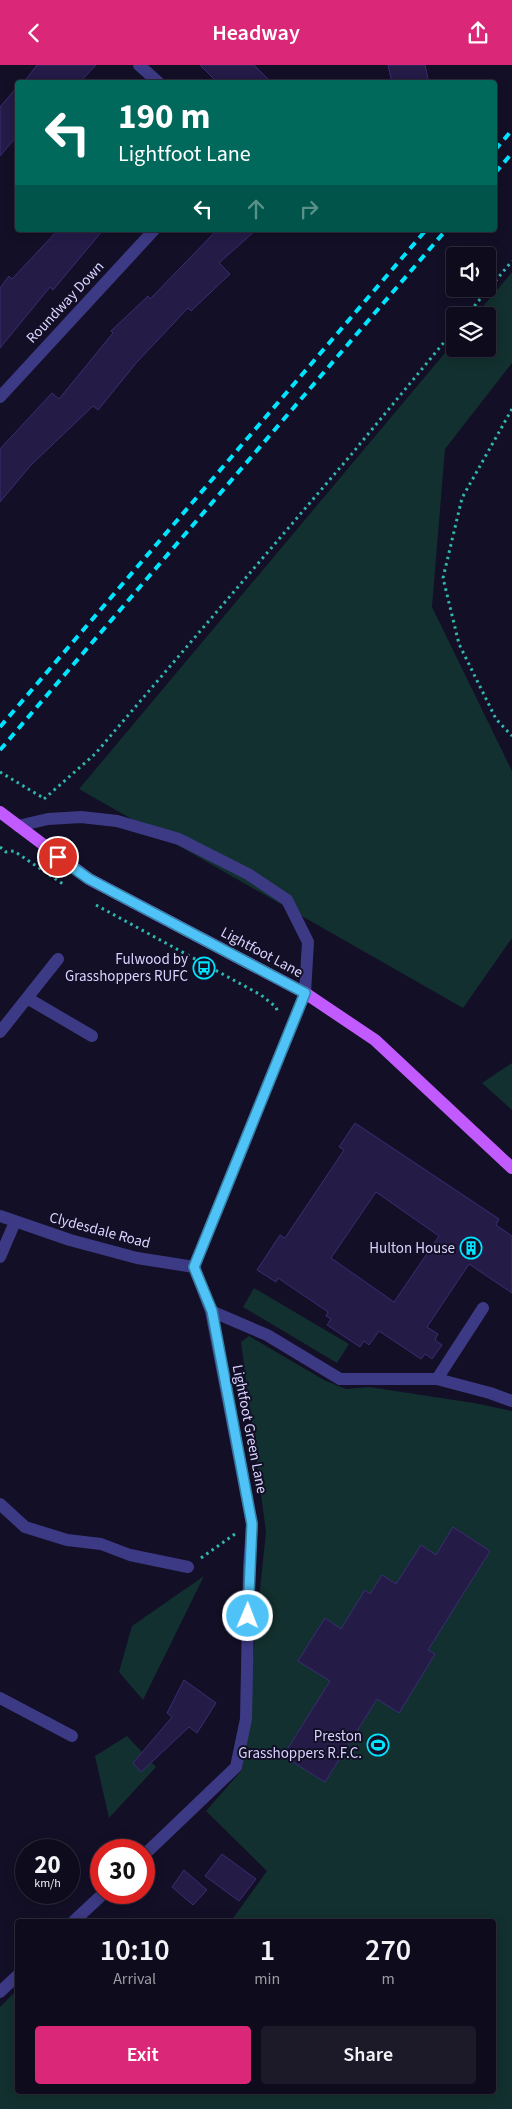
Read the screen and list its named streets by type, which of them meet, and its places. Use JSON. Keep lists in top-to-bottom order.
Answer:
{
  "streets": {
    "main road": ["Lightfoot Lane"],
    "street": ["Roundway Down", "Clydesdale Road", "Lightfoot Green Lane"]
  },
  "crossings": [
    ["Clydesdale Road", "Lightfoot Green Lane"]
  ],
  "places": {
    "bus stop": ["Fulwood by Grasshoppers RUFC"],
    "building": ["Hulton House"],
    "sports": ["Preston Grasshoppers R.F.C."]
  },
  "page": {
    "header": "Headway",
    "turn": ["190 m", "Lightfoot Lane"],
    "speed": "20 km/h",
    "limit": "30",
    "eta": [
      "10:10",
      "Arrival",
      "1",
      "min",
      "270",
      "m"
    ],
    "buttons": ["Exit", "Share"]
  }
}
